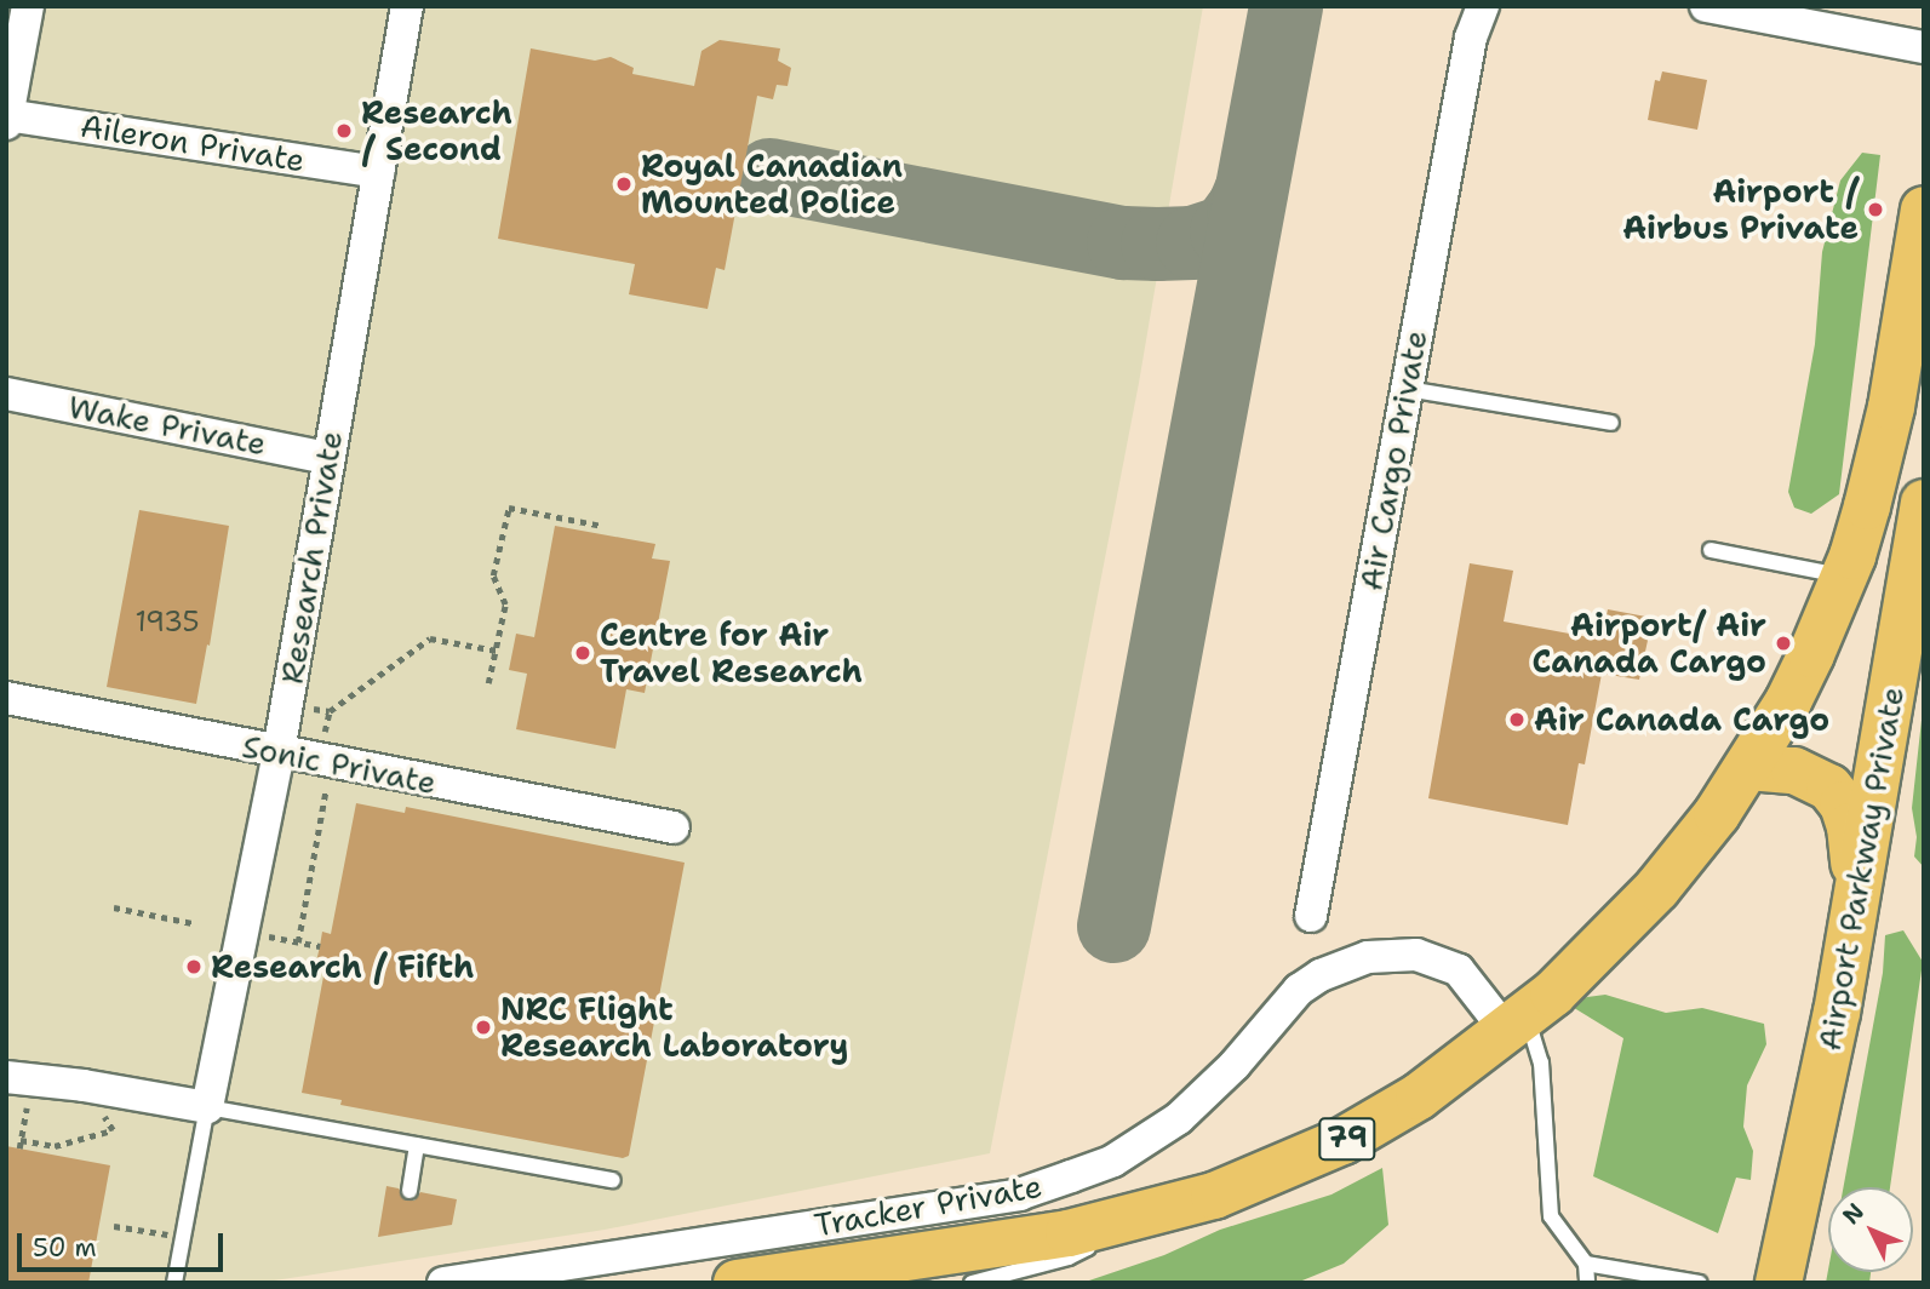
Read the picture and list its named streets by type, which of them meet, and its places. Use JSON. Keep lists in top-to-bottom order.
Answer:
{
  "streets": {
    "highway": ["Airport Parkway Private", "79"],
    "street": [
      "Aileron Private",
      "Wake Private",
      "Air Cargo Private",
      "Research Private",
      "Sonic Private",
      "Tracker Private"
    ]
  },
  "crossings": [
    ["Aileron Private", "Research Private"],
    ["Wake Private", "Research Private"],
    ["Research Private", "Sonic Private"],
    ["79", "Tracker Private"]
  ],
  "places": [
    "Research / Second",
    "Royal Canadian Mounted Police",
    "Airport / Airbus Private",
    "Airport/ Air Canada Cargo",
    "Centre for Air Travel Research",
    "Air Canada Cargo",
    "Research / Fifth",
    "NRC Flight Research Laboratory"
  ],
  "house_numbers": ["1935"],
  "scale_bar": "50 m",
  "north": "top left"
}
